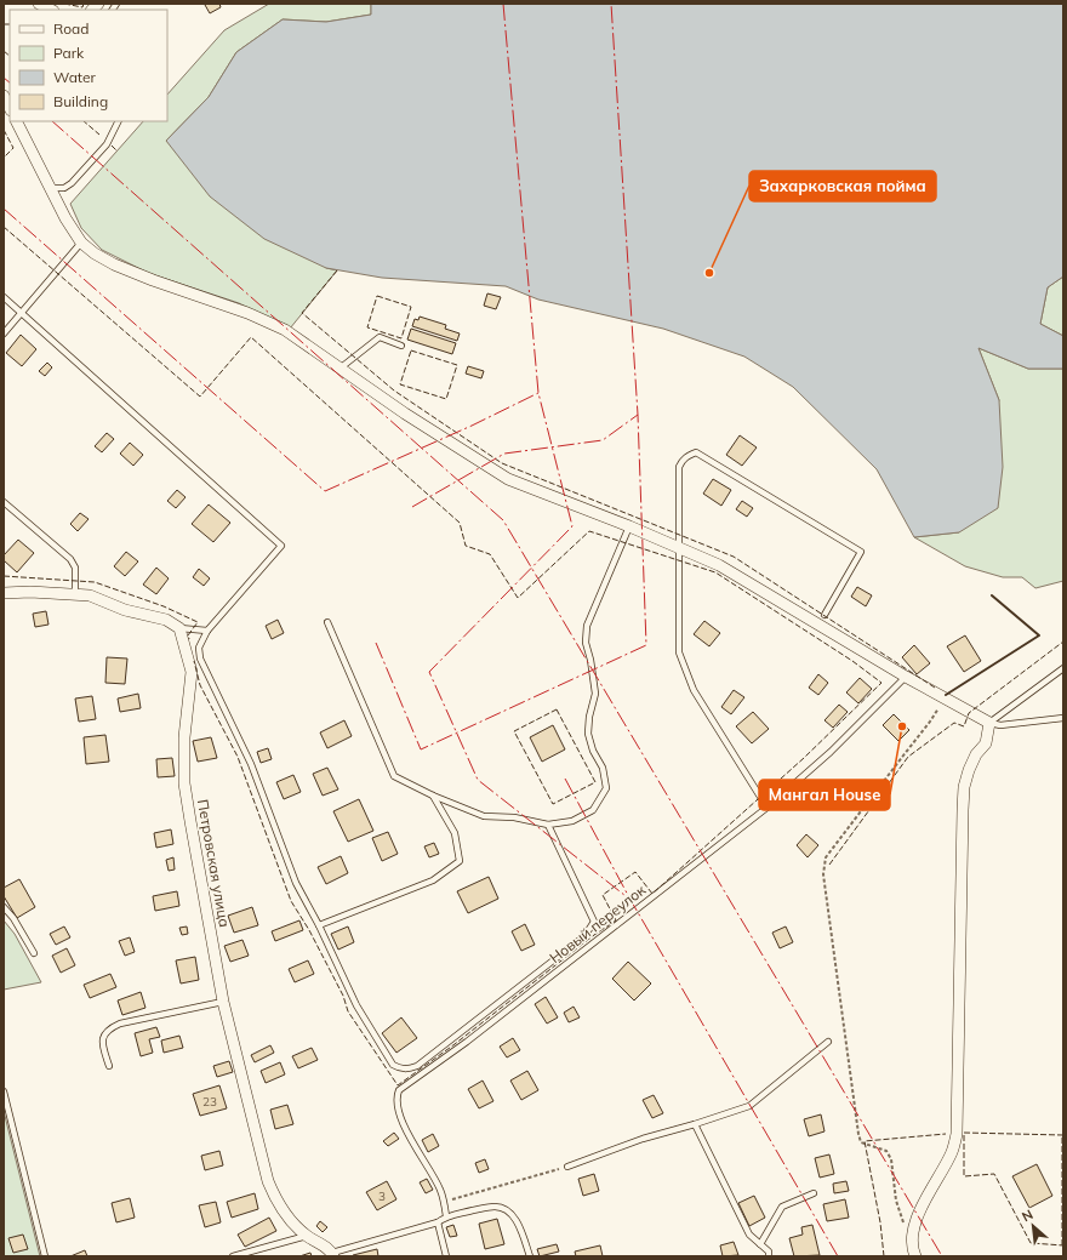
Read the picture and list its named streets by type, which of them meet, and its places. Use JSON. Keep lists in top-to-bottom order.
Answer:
{
  "streets": {
    "street": ["Петровская улица"],
    "lane": ["Новый переулок"]
  },
  "places": ["Захарковская пойма", "Мангал House"],
  "house_numbers": ["23", "3"],
  "legend": [
    "Road",
    "Park",
    "Water",
    "Building"
  ],
  "north": "top left"
}
